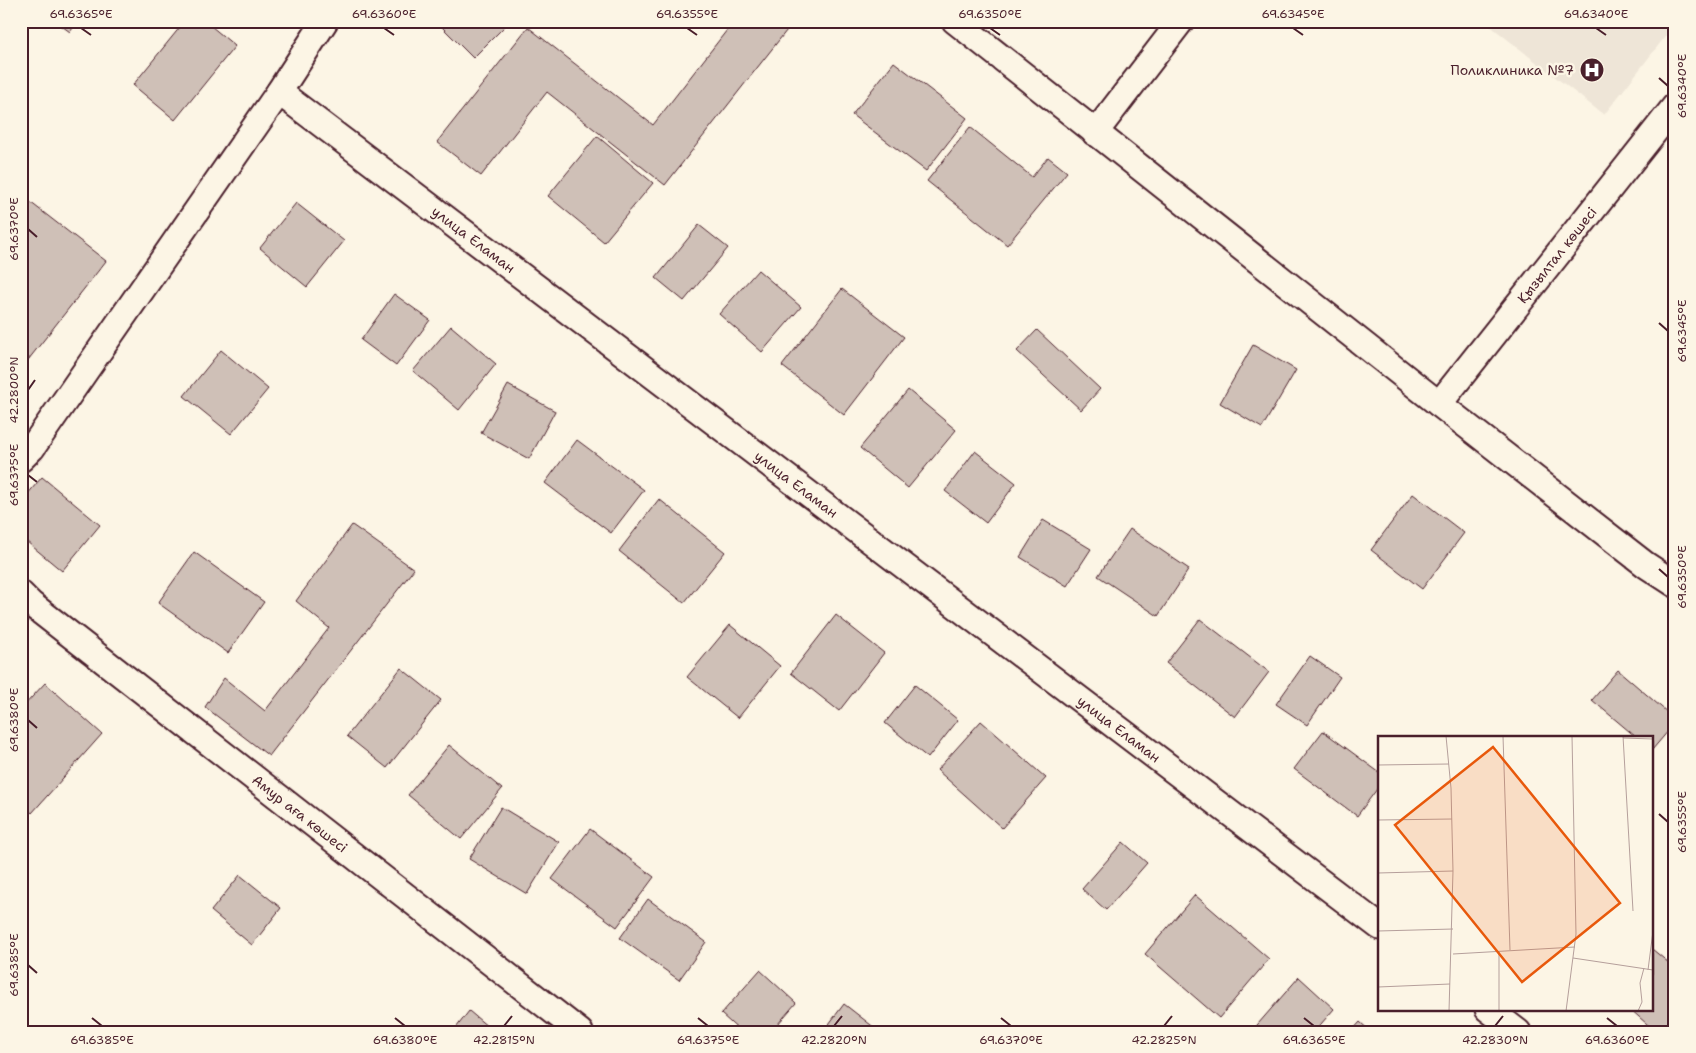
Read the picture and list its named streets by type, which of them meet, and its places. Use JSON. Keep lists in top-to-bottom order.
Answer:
{
  "streets": {
    "street": ["улица Еламан", "Қызылтал көшесі", "Амур аға көшесі"]
  },
  "places": {
    "hospital": ["Поликлиника №7"]
  },
  "coordinates": [
    "69.6365°E",
    "69.6360°E",
    "69.6355°E",
    "69.6350°E",
    "69.6345°E",
    "69.6340°E",
    "69.6370°E",
    "42.2800°N",
    "69.6375°E",
    "69.6380°E",
    "69.6385°E",
    "42.2815°N",
    "42.2820°N",
    "42.2825°N",
    "42.2830°N"
  ]
}
